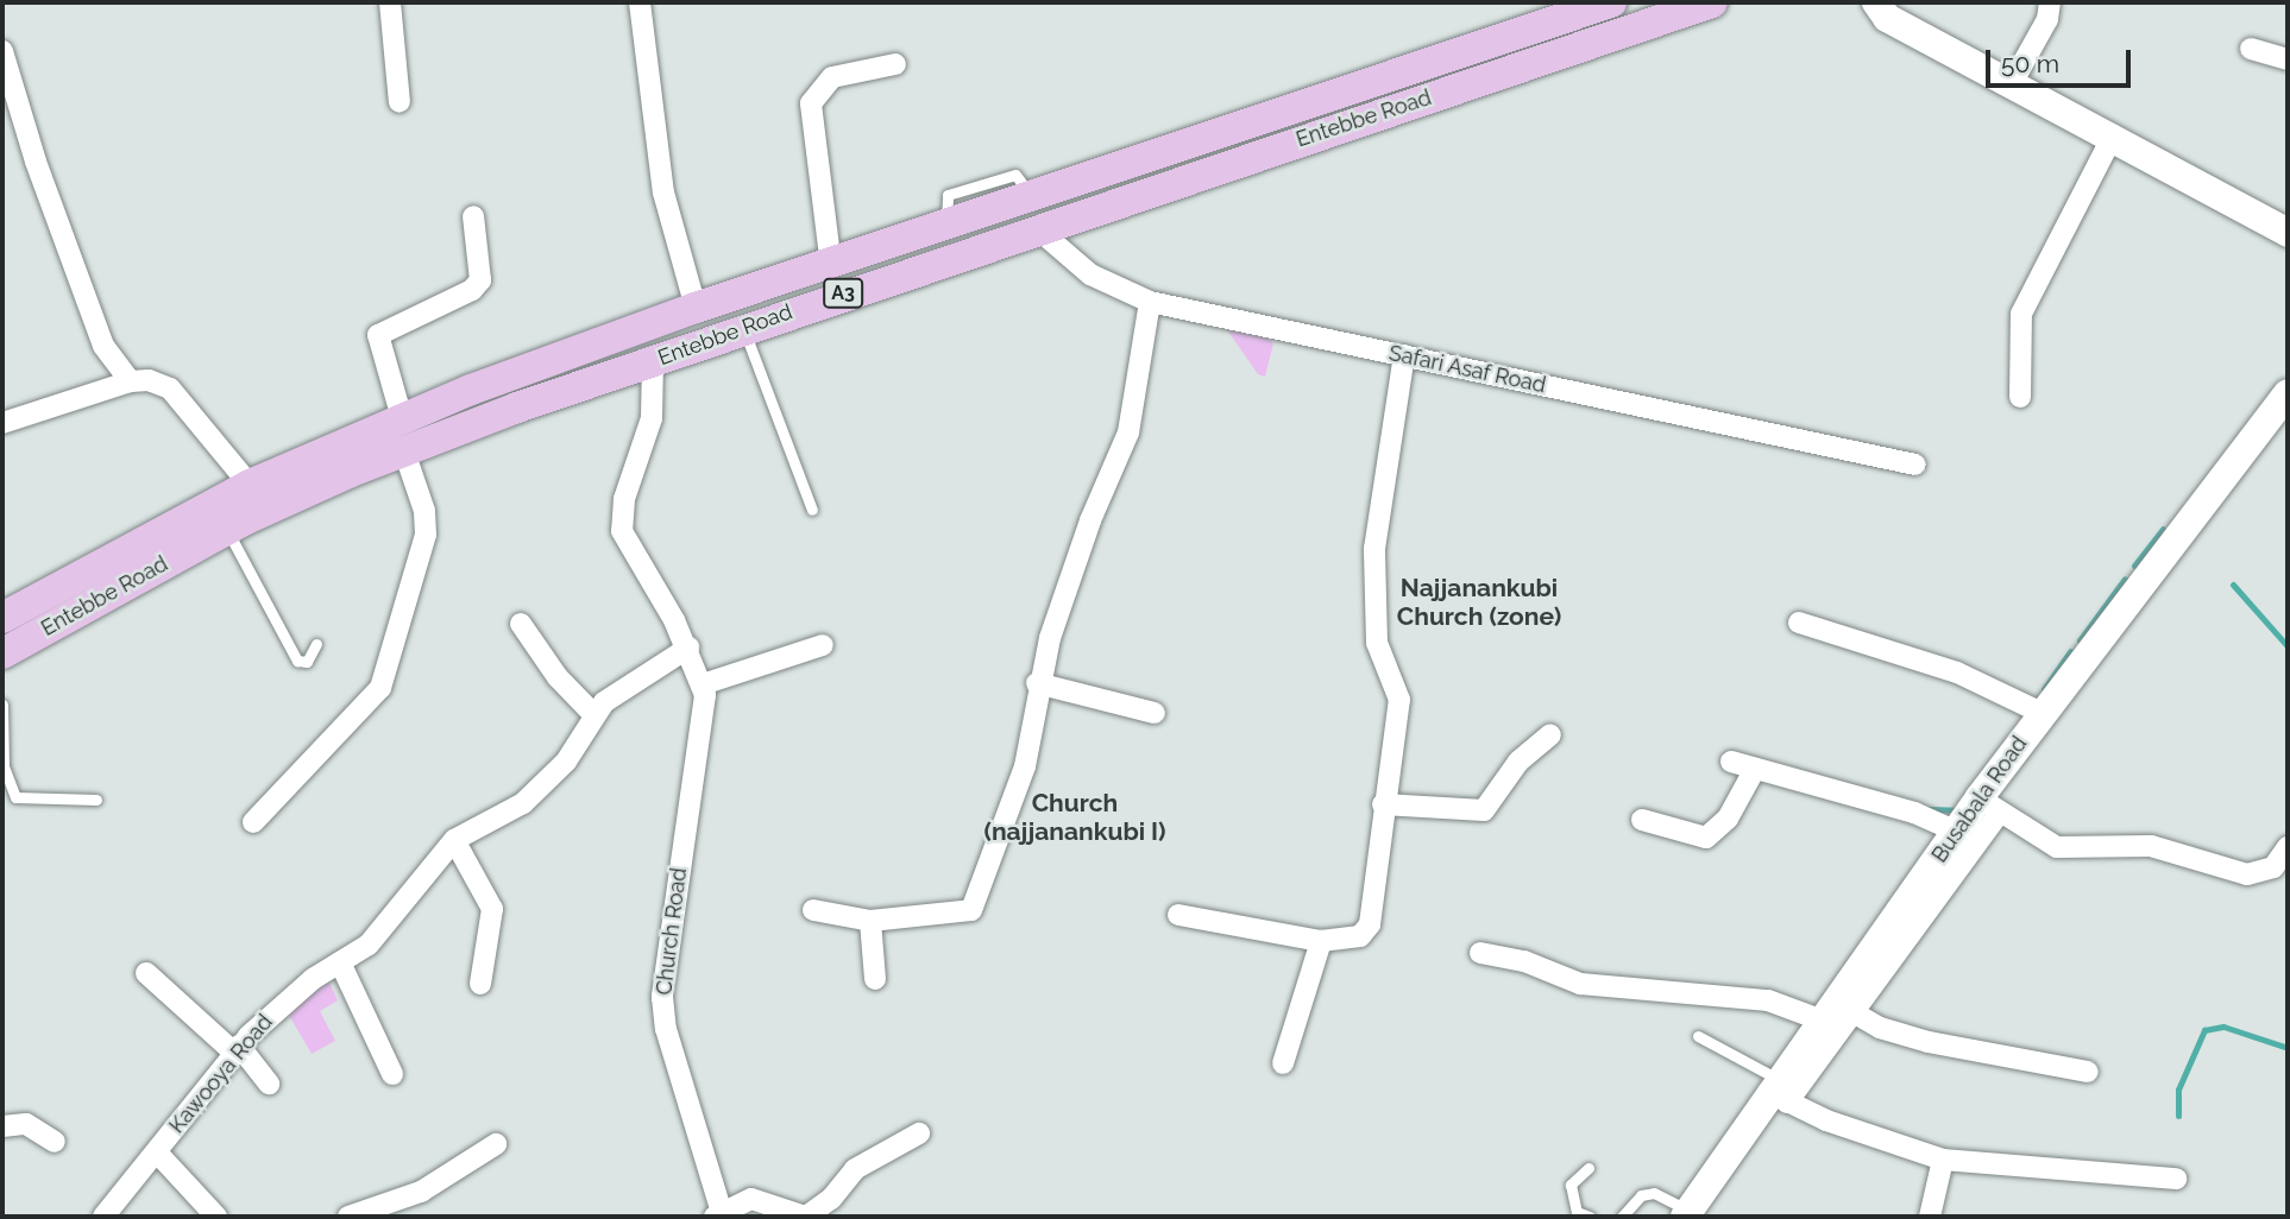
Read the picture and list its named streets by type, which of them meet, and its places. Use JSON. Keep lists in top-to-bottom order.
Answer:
{
  "streets": {
    "main road": ["Entebbe Road", "A3"],
    "street": [
      "Safari Asaf Road",
      "Busabala Road",
      "Church Road",
      "Kawooya Road"
    ]
  },
  "crossings": [
    ["Entebbe Road", "Safari Asaf Road"],
    ["Entebbe Road", "Church Road"],
    ["Church Road", "Kawooya Road"]
  ],
  "districts": ["Najjanankubi Church (zone)", "Church (najjanankubi I)"],
  "scale_bar": "50 m"
}
